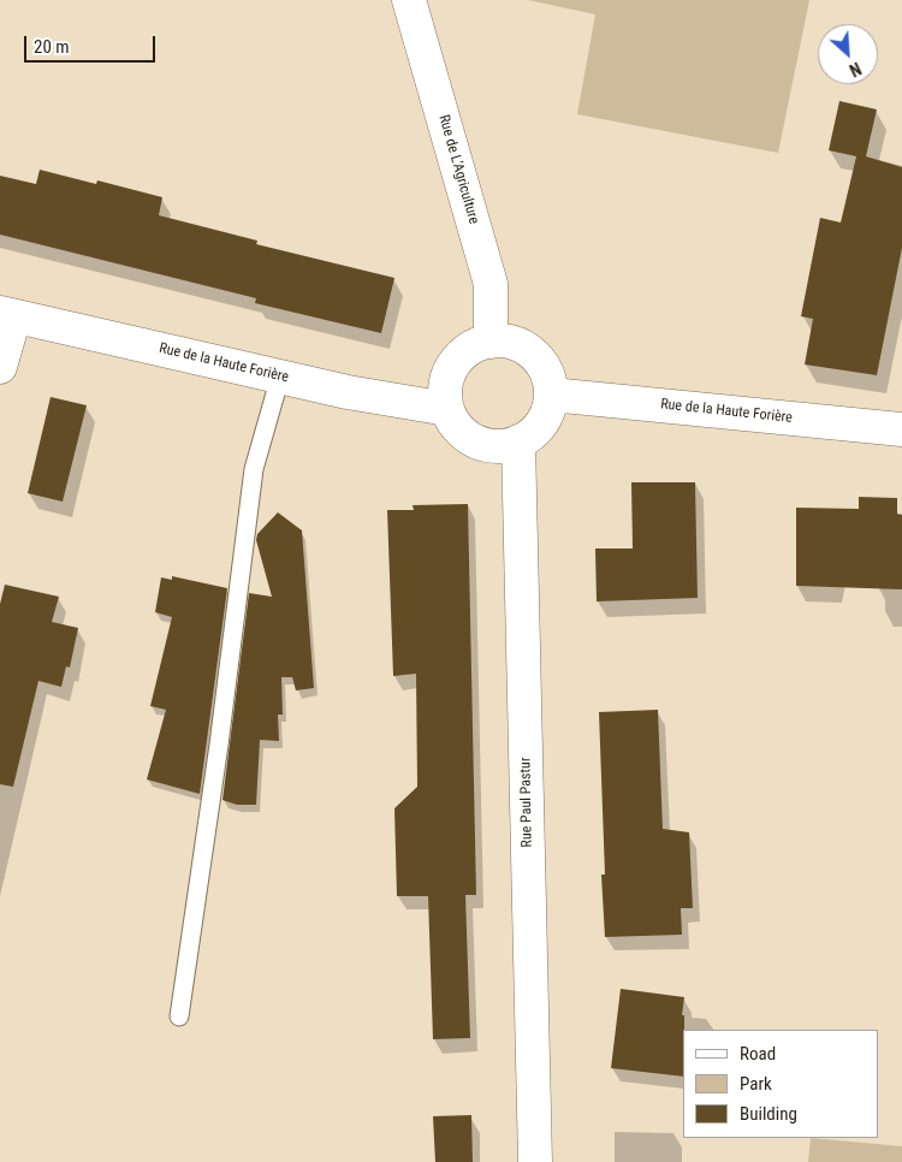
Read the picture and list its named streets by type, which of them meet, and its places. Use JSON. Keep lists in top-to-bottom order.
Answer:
{
  "streets": {
    "street": ["Rue de L'Agriculture", "Rue de la Haute Forière", "Rue Paul Pastur"]
  },
  "crossings": [
    ["Rue de L'Agriculture", "Rue de la Haute Forière"],
    ["Rue de L'Agriculture", "Rue Paul Pastur"],
    ["Rue de la Haute Forière", "Rue Paul Pastur"]
  ],
  "legend": ["Road", "Park", "Building"],
  "scale_bar": "20 m",
  "north": "bottom right"
}
